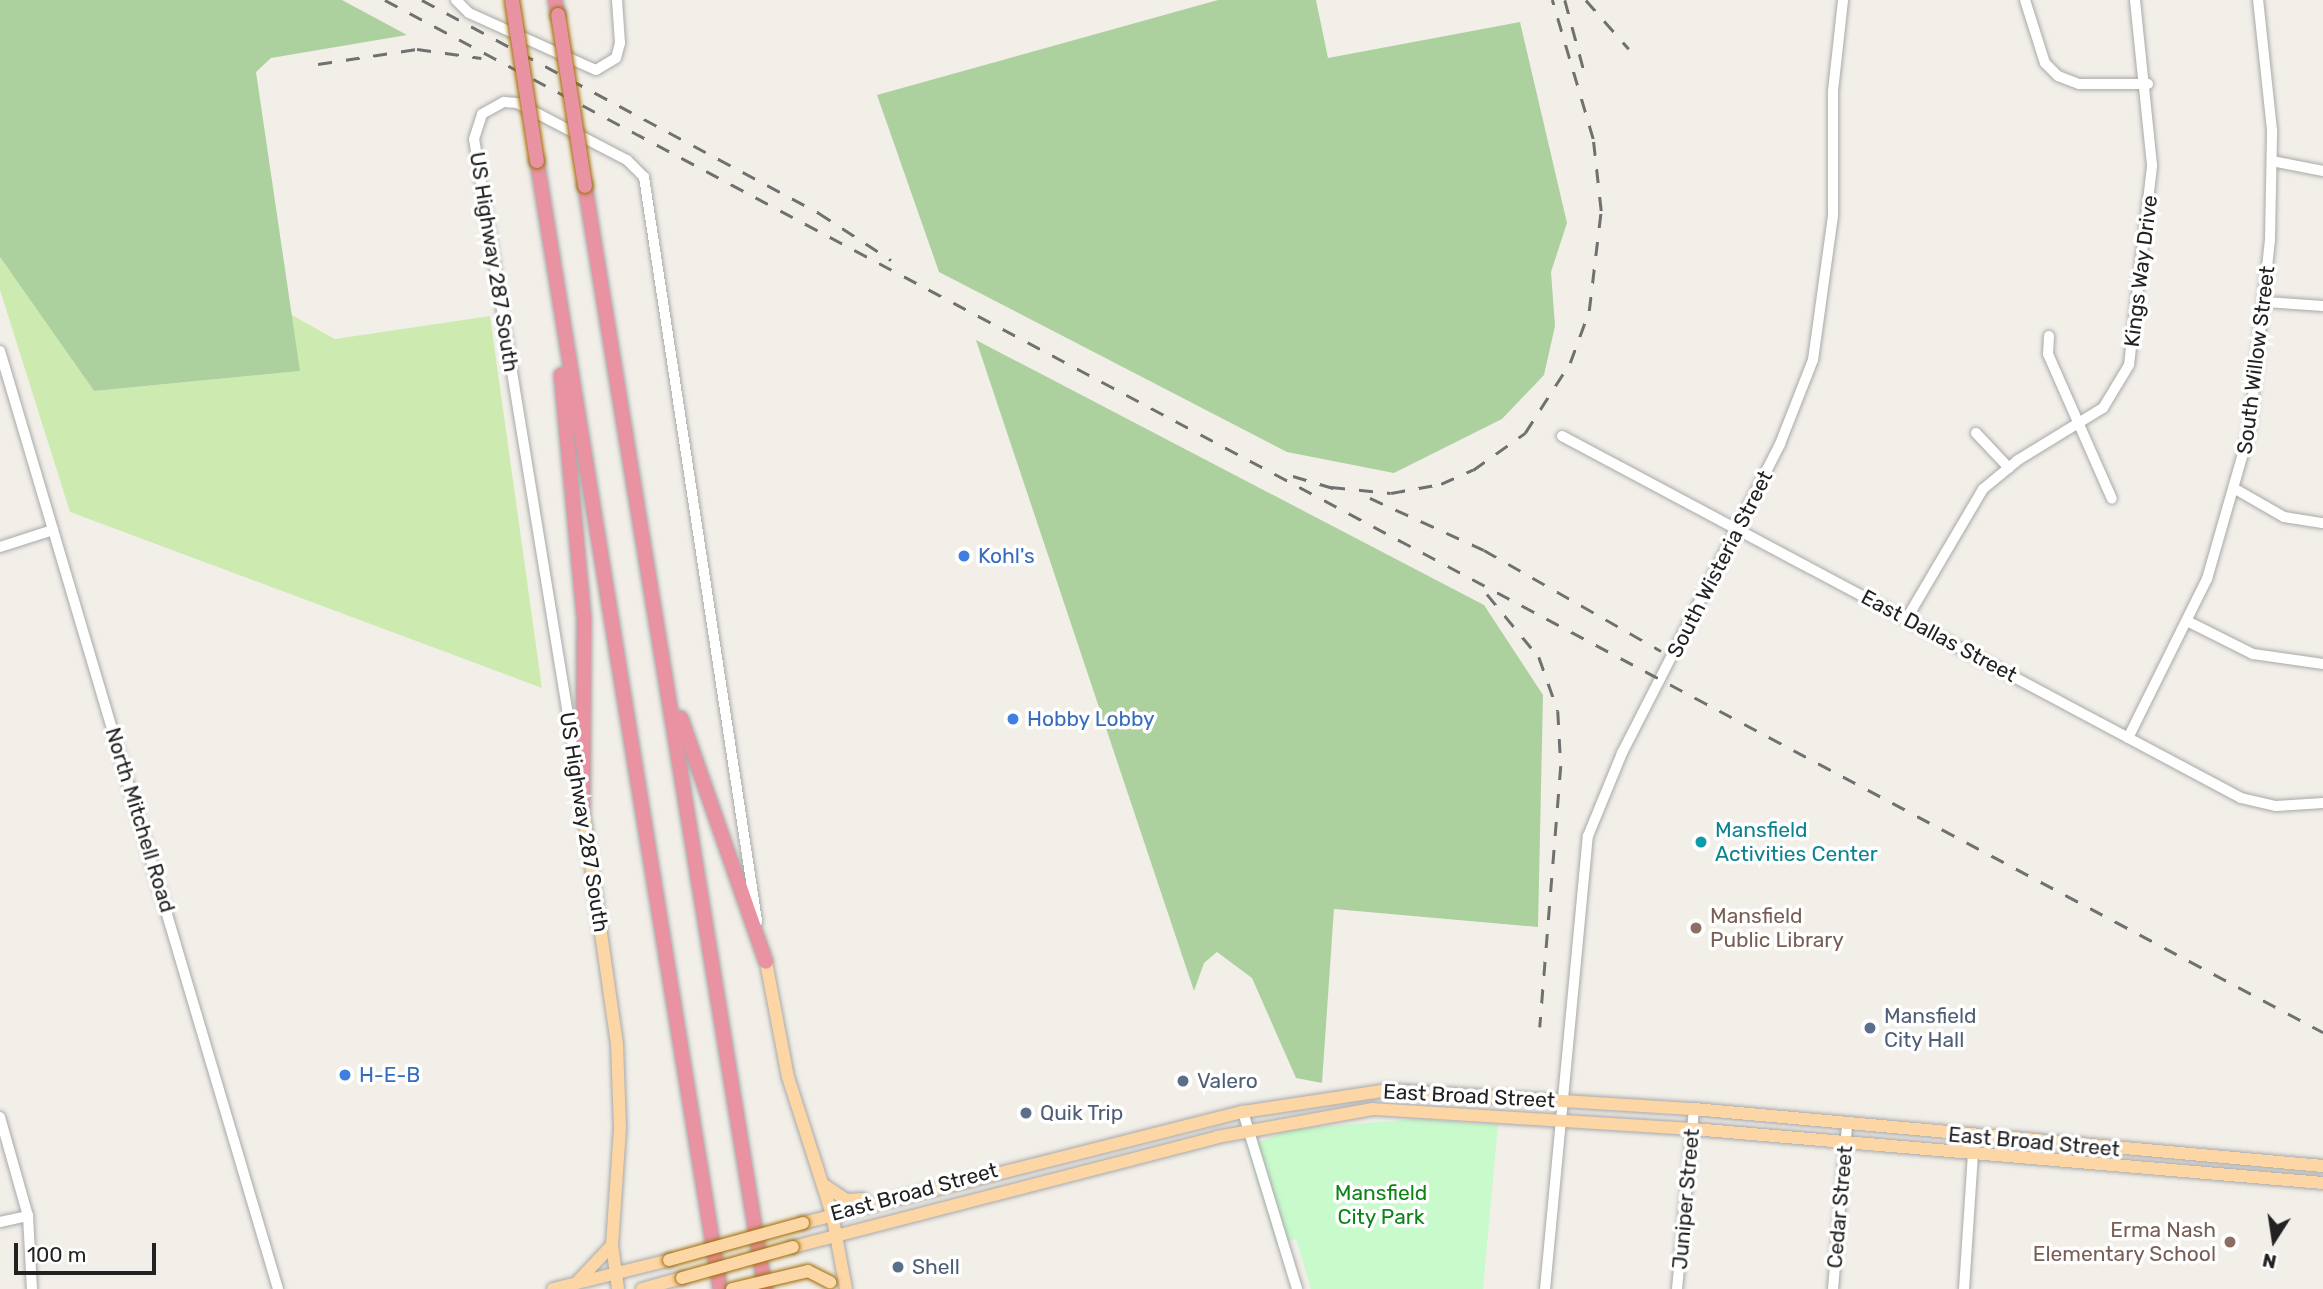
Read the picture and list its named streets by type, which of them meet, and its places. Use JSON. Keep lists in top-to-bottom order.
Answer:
{
  "streets": {
    "main road": ["US Highway 287 South", "East Broad Street"],
    "street": [
      "Kings Way Drive",
      "South Willow Street",
      "South Wisteria Street",
      "East Dallas Street",
      "North Mitchell Road",
      "Juniper Street",
      "Cedar Street"
    ]
  },
  "crossings": [
    ["US Highway 287 South", "East Broad Street"],
    ["Kings Way Drive", "East Dallas Street"],
    ["South Willow Street", "East Dallas Street"],
    ["South Wisteria Street", "East Dallas Street"],
    ["South Wisteria Street", "East Broad Street"],
    ["East Broad Street", "Juniper Street"],
    ["East Broad Street", "Cedar Street"]
  ],
  "parks": ["Mansfield City Park"],
  "places": [
    "Kohl's",
    "Hobby Lobby",
    "Mansfield Activities Center",
    "Mansfield Public Library",
    "Mansfield City Hall",
    "H-E-B",
    "Valero",
    "Quik Trip",
    "Erma Nash Elementary School",
    "Shell"
  ],
  "scale_bar": "100 m",
  "north": "bottom"
}
